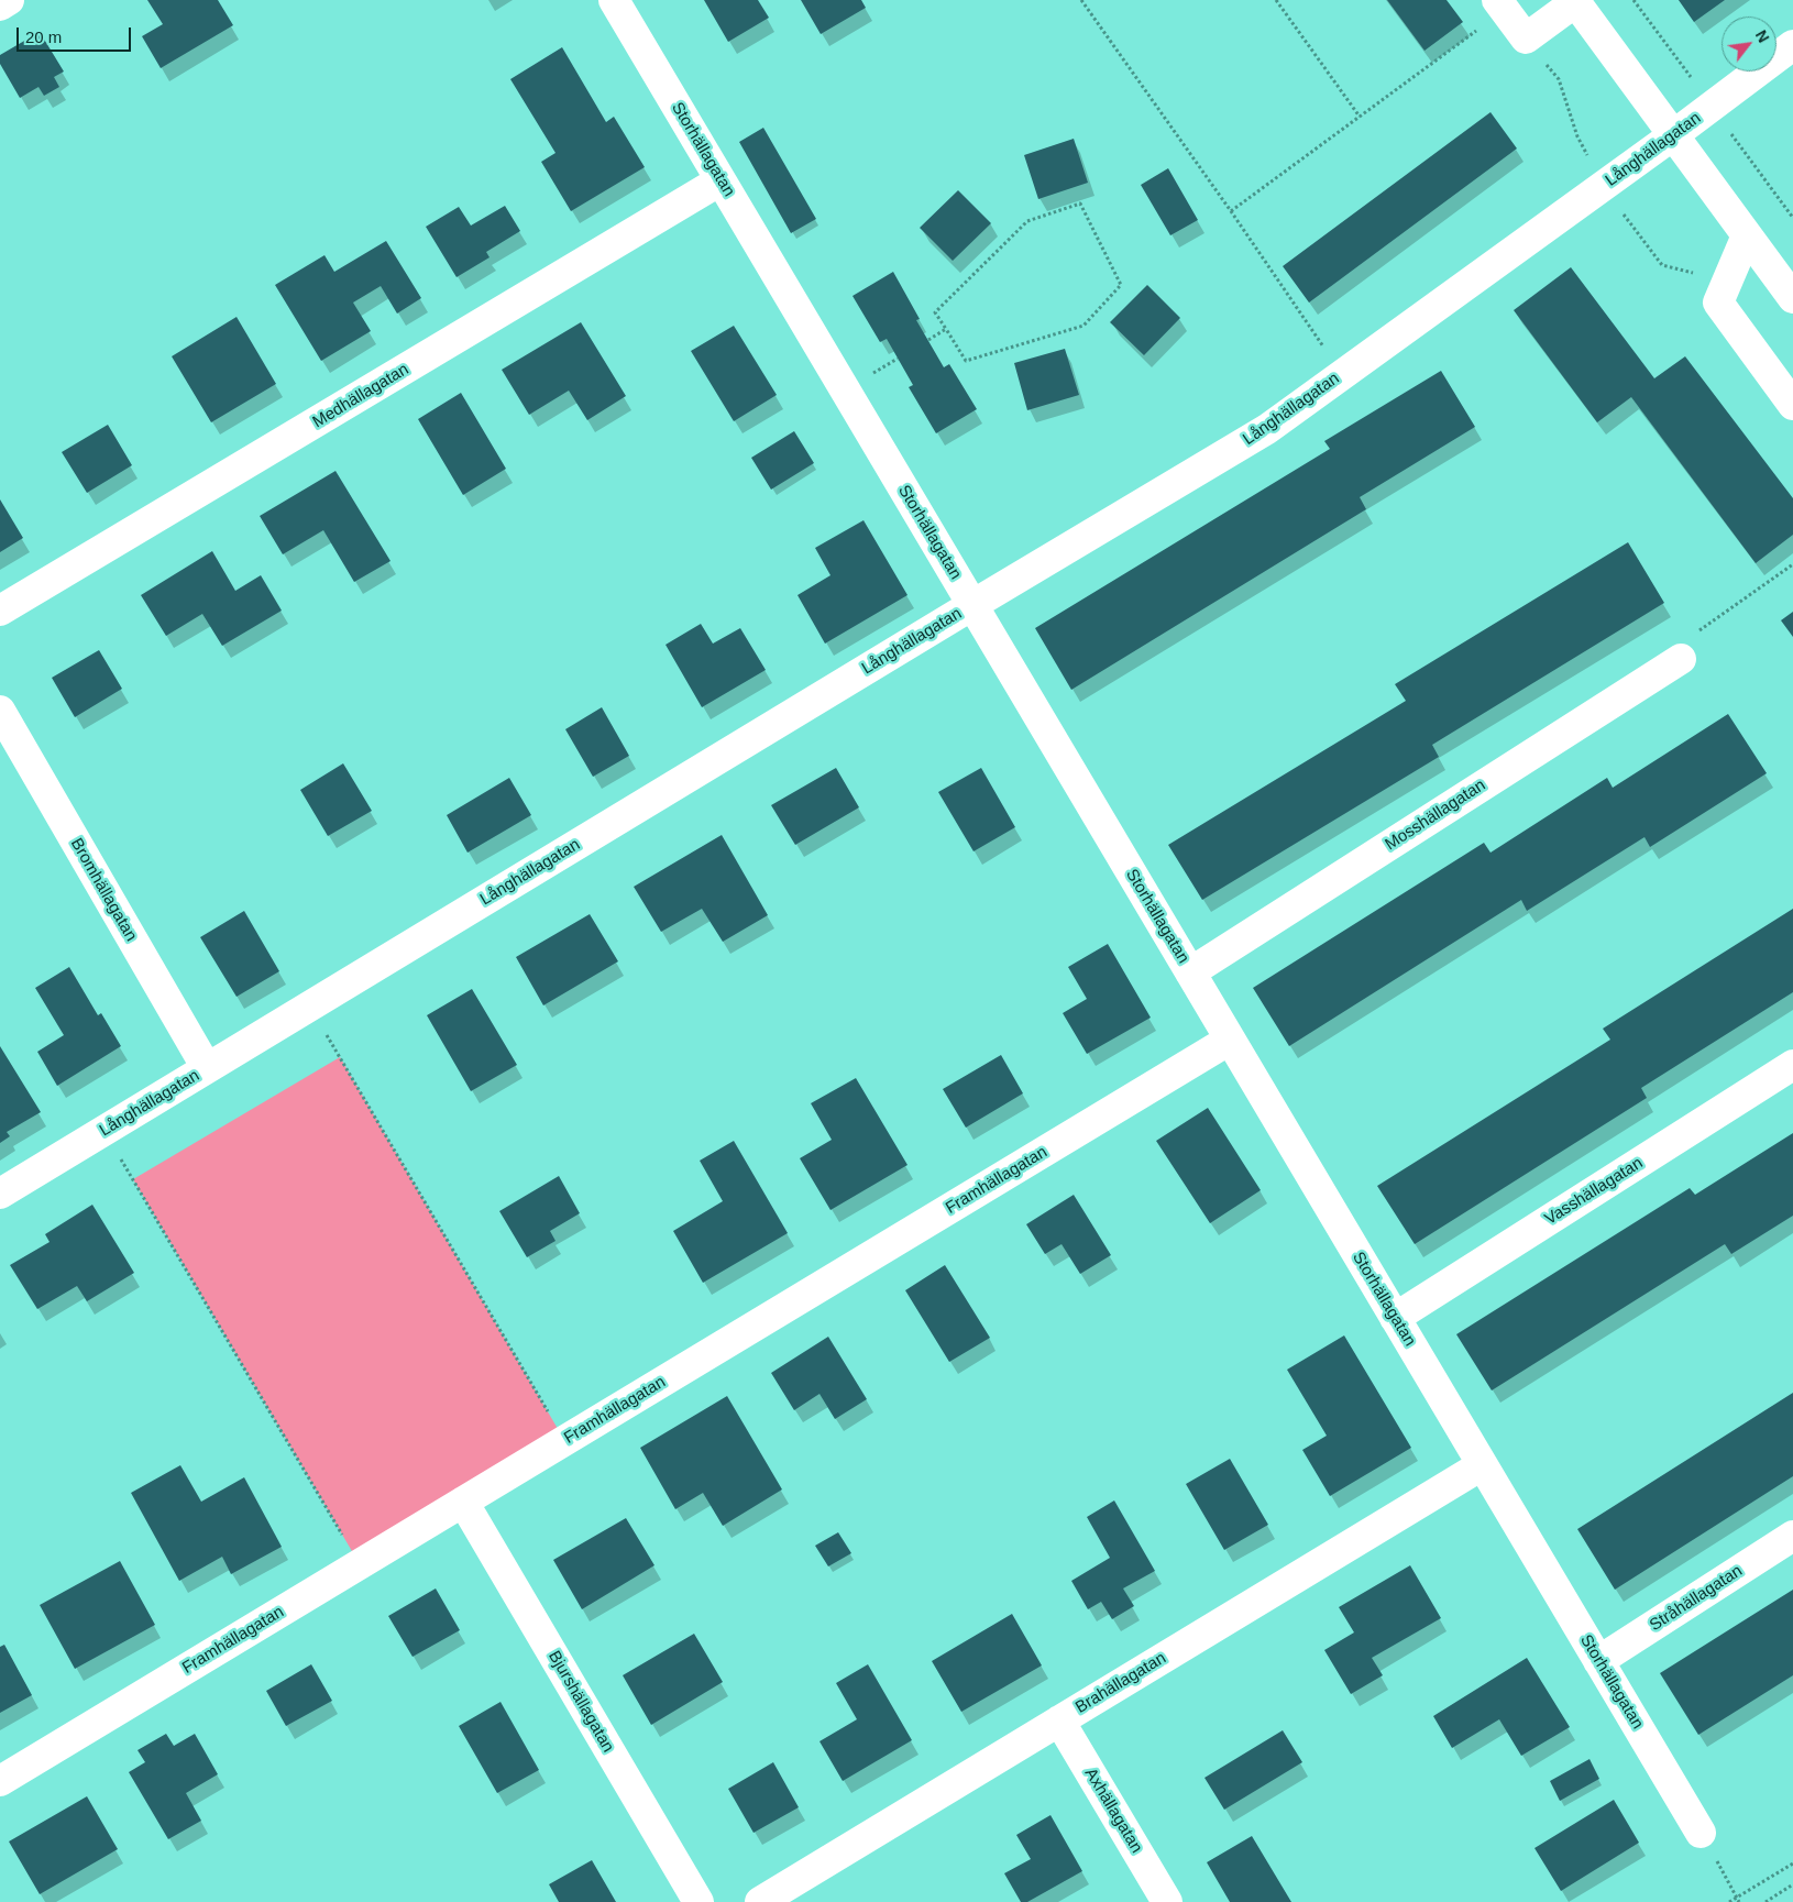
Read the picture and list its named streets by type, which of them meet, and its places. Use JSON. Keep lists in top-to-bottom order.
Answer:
{
  "streets": {
    "street": [
      "Storhällagatan",
      "Långhällagatan",
      "Medhällagatan",
      "Mosshällagatan",
      "Bromhällagatan",
      "Framhällagatan",
      "Vasshällagatan",
      "Stråhällagatan",
      "Brahällagatan",
      "Bjurshällagatan",
      "Axhällagatan"
    ]
  },
  "crossings": [
    ["Storhällagatan", "Långhällagatan"],
    ["Storhällagatan", "Medhällagatan"],
    ["Storhällagatan", "Mosshällagatan"],
    ["Storhällagatan", "Framhällagatan"],
    ["Storhällagatan", "Vasshällagatan"],
    ["Storhällagatan", "Stråhällagatan"],
    ["Storhällagatan", "Brahällagatan"],
    ["Långhällagatan", "Bromhällagatan"],
    ["Framhällagatan", "Bjurshällagatan"],
    ["Brahällagatan", "Axhällagatan"]
  ],
  "scale_bar": "20 m",
  "north": "top right"
}
